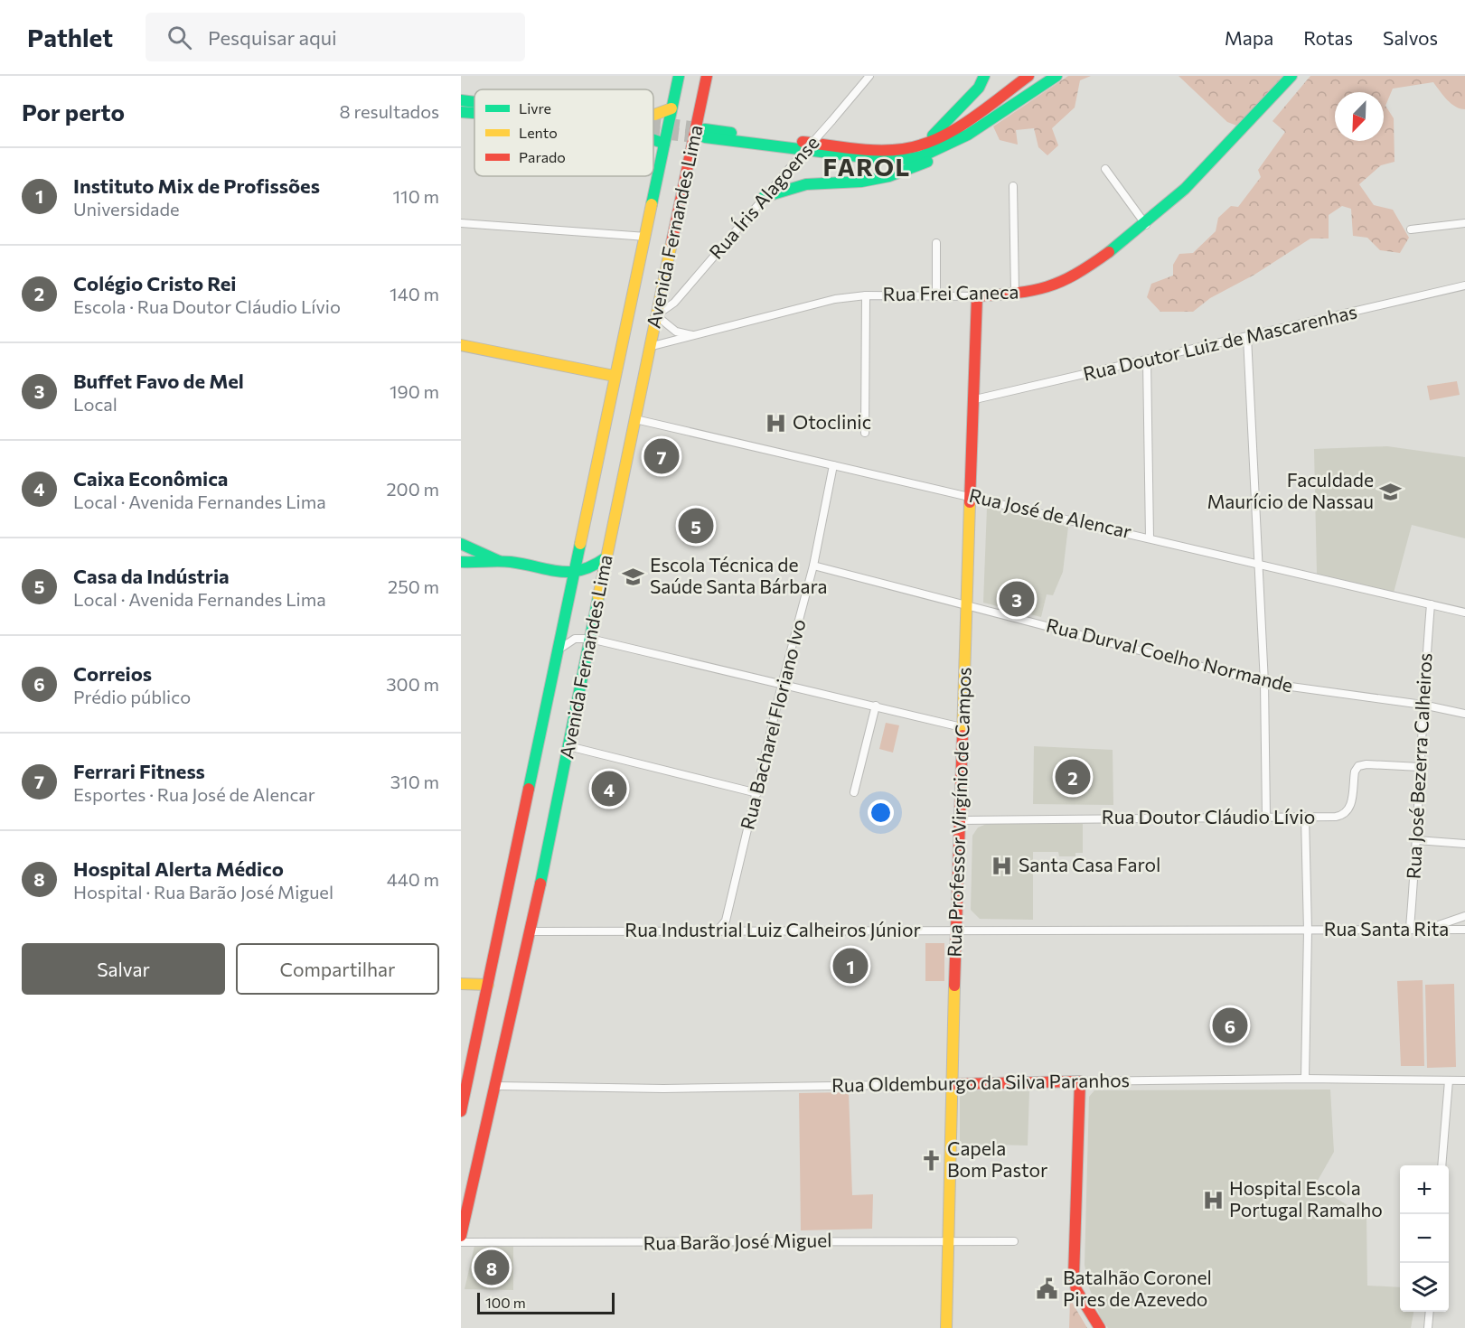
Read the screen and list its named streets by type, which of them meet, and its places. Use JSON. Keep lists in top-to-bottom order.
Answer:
{
  "streets": {
    "main road": [
      "Avenida Fernandes Lima",
      "Rua Frei Caneca",
      "Rua Professor Virgínio de Campos",
      "Rua Oldemburgo da Silva Paranhos"
    ],
    "street": [
      "Rua Íris Alagoense",
      "Rua Doutor Luiz de Mascarenhas",
      "Rua José de Alencar",
      "Rua Durval Coelho Normande",
      "Rua Bacharel Floriano Ivo",
      "Rua José Bezerra Calheiros",
      "Rua Doutor Cláudio Lívio",
      "Rua Santa Rita",
      "Rua Industrial Luiz Calheiros Júnior",
      "Rua Barão José Miguel"
    ]
  },
  "crossings": [
    ["Rua Íris Alagoense", "Avenida Fernandes Lima"],
    ["Avenida Fernandes Lima", "Rua Frei Caneca"],
    ["Avenida Fernandes Lima", "Rua José de Alencar"],
    ["Avenida Fernandes Lima", "Rua Industrial Luiz Calheiros Júnior"],
    ["Avenida Fernandes Lima", "Rua Oldemburgo da Silva Paranhos"],
    ["Rua Frei Caneca", "Rua Professor Virgínio de Campos"],
    ["Rua Doutor Luiz de Mascarenhas", "Rua Professor Virgínio de Campos"],
    ["Rua José de Alencar", "Rua Bacharel Floriano Ivo"],
    ["Rua José de Alencar", "Rua José Bezerra Calheiros"],
    ["Rua José de Alencar", "Rua Professor Virgínio de Campos"],
    ["Rua Durval Coelho Normande", "Rua Bacharel Floriano Ivo"],
    ["Rua Durval Coelho Normande", "Rua José Bezerra Calheiros"],
    ["Rua Durval Coelho Normande", "Rua Professor Virgínio de Campos"],
    ["Rua Bacharel Floriano Ivo", "Rua Industrial Luiz Calheiros Júnior"],
    ["Rua José Bezerra Calheiros", "Rua Doutor Cláudio Lívio"],
    ["Rua José Bezerra Calheiros", "Rua Santa Rita"],
    ["Rua Professor Virgínio de Campos", "Rua Doutor Cláudio Lívio"],
    ["Rua Professor Virgínio de Campos", "Rua Industrial Luiz Calheiros Júnior"],
    ["Rua Professor Virgínio de Campos", "Rua Oldemburgo da Silva Paranhos"],
    ["Rua Professor Virgínio de Campos", "Rua Barão José Miguel"],
    ["Rua Santa Rita", "Rua Industrial Luiz Calheiros Júnior"]
  ],
  "districts": ["FAROL"],
  "places": {
    "hospital": ["Otoclinic", "Santa Casa Farol", "Hospital Escola Portugal Ramalho"],
    "school or university": ["Faculdade Maurício de Nassau", "Escola Técnica de Saúde Santa Bárbara"],
    "church": ["Capela Bom Pastor"],
    "public building": ["Batalhão Coronel Pires de Azevedo"]
  },
  "legend": ["Livre", "Lento", "Parado"],
  "scale_bar": "100 m",
  "north": "bottom left",
  "page": {
    "header": "Pathlet",
    "search": "Pesquisar aqui",
    "nav": ["Mapa", "Rotas", "Salvos"],
    "heading": ["Por perto", "8 resultados"],
    "list": [
      {
        "mark": "1",
        "name": "Instituto Mix de Profissões",
        "note": "Universidade",
        "value": "110 m"
      },
      {
        "mark": "2",
        "name": "Colégio Cristo Rei",
        "note": "Escola · Rua Doutor Cláudio Lívio",
        "value": "140 m"
      },
      {
        "mark": "3",
        "name": "Buffet Favo de Mel",
        "note": "Local",
        "value": "190 m"
      },
      {
        "mark": "4",
        "name": "Caixa Econômica",
        "note": "Local · Avenida Fernandes Lima",
        "value": "200 m"
      },
      {
        "mark": "5",
        "name": "Casa da Indústria",
        "note": "Local · Avenida Fernandes Lima",
        "value": "250 m"
      },
      {
        "mark": "6",
        "name": "Correios",
        "note": "Prédio público",
        "value": "300 m"
      },
      {
        "mark": "7",
        "name": "Ferrari Fitness",
        "note": "Esportes · Rua José de Alencar",
        "value": "310 m"
      },
      {
        "mark": "8",
        "name": "Hospital Alerta Médico",
        "note": "Hospital · Rua Barão José Miguel",
        "value": "440 m"
      }
    ],
    "pins": [
      "7",
      "5",
      "3",
      "2",
      "4",
      "1",
      "6",
      "8"
    ],
    "buttons": ["Salvar", "Compartilhar"],
    "map_buttons": ["+", "−"],
    "scale": "100 m"
  }
}
